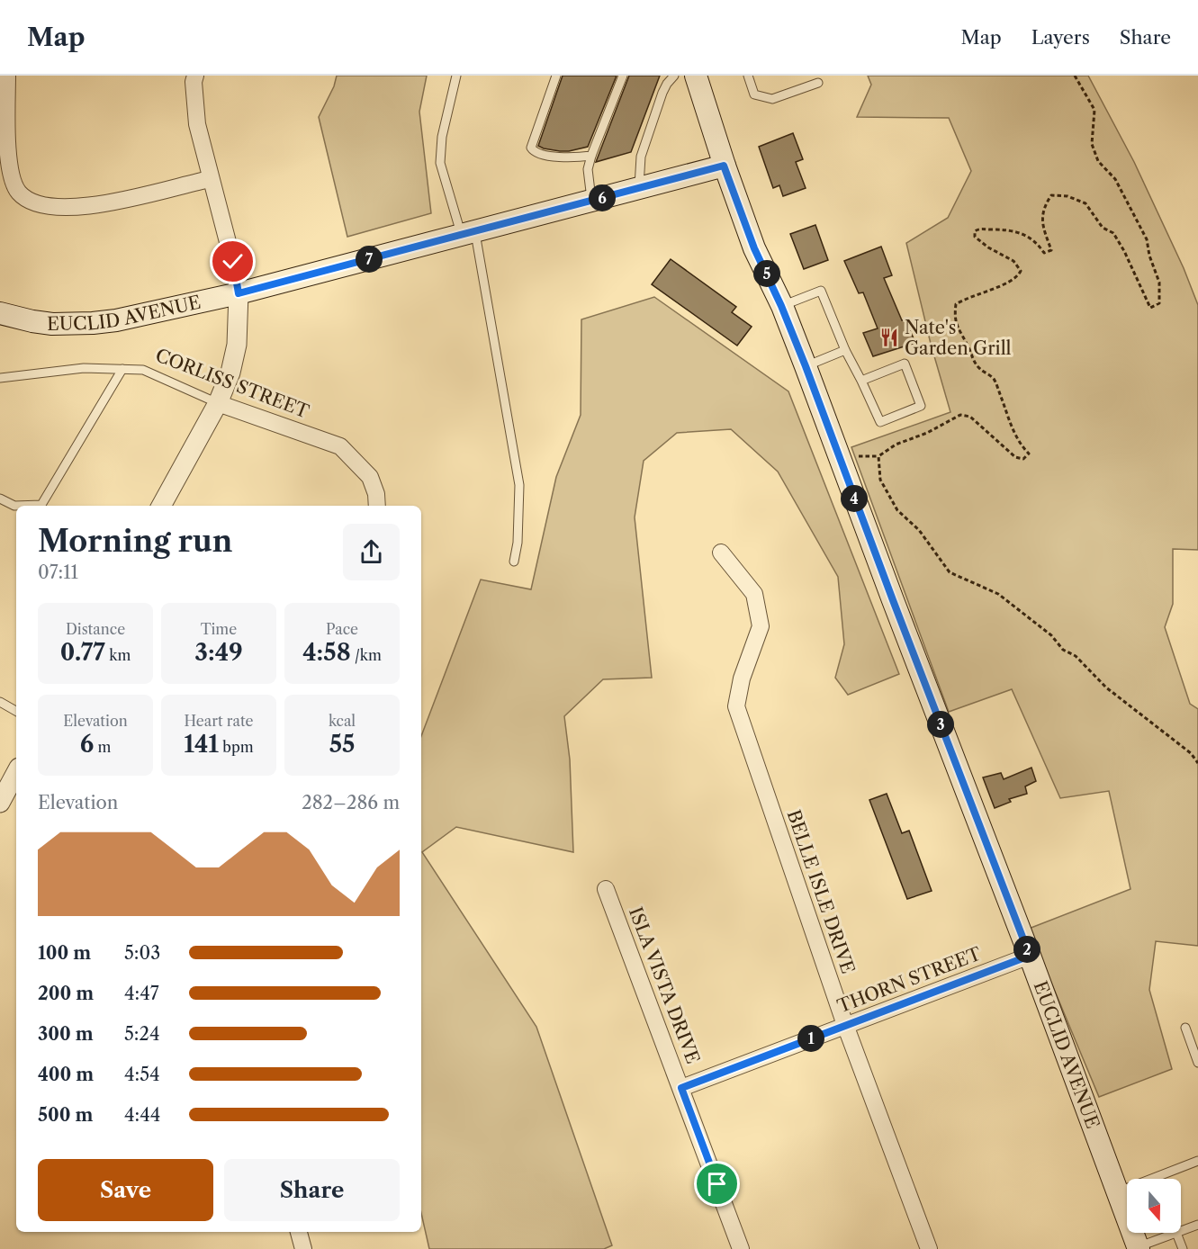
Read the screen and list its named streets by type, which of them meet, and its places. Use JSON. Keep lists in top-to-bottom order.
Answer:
{
  "streets": {
    "main road": ["EUCLID AVENUE"],
    "street": [
      "CORLISS STREET",
      "BELLE ISLE DRIVE",
      "THORN STREET",
      "ISLA VISTA DRIVE"
    ]
  },
  "crossings": [
    ["EUCLID AVENUE", "THORN STREET"],
    ["BELLE ISLE DRIVE", "THORN STREET"],
    ["THORN STREET", "ISLA VISTA DRIVE"]
  ],
  "places": {
    "restaurant": ["Nate's Garden Grill"]
  },
  "north": "bottom",
  "page": {
    "header": "Map",
    "nav": ["Map", "Layers", "Share"],
    "pins": [
      "6",
      "7",
      "5",
      "4",
      "3",
      "2",
      "1"
    ],
    "heading": ["Morning run", "07:11"],
    "stats": [
      ["Distance", "0.77 km"],
      ["Time", "3:49"],
      ["Pace", "4:58 /km"],
      ["Elevation", "6 m"],
      ["Heart rate", "141 bpm"],
      ["kcal", "55"]
    ],
    "chart": ["Elevation", "282–286 m"],
    "list": [
      {
        "name": "100 m",
        "note": "5:03"
      },
      {
        "name": "200 m",
        "note": "4:47"
      },
      {
        "name": "300 m",
        "note": "5:24"
      },
      {
        "name": "400 m",
        "note": "4:54"
      },
      {
        "name": "500 m",
        "note": "4:44"
      }
    ],
    "buttons": ["Save", "Share"]
  }
}
